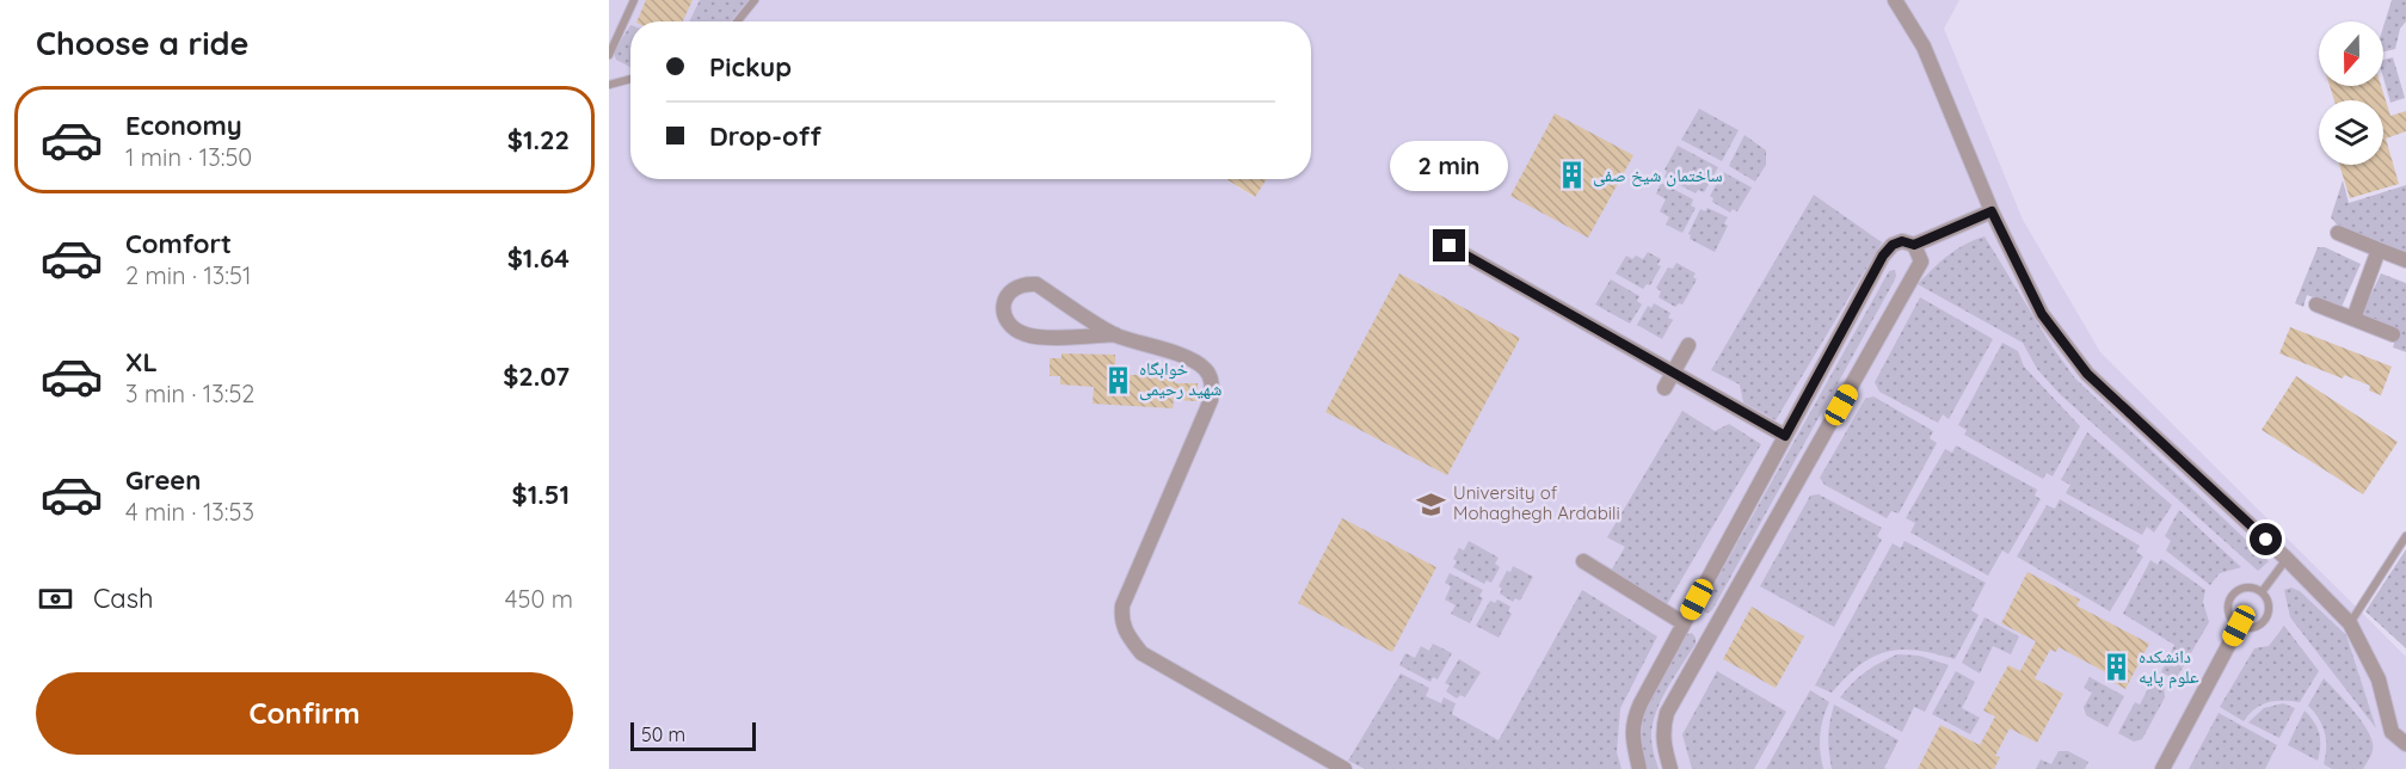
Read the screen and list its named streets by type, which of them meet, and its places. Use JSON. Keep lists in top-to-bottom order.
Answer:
{
  "places": {
    "building": ["ساختمان شیخ صفی", "خوابگاه شهید رحیمی", "دانشکده علوم پایه"],
    "school or university": ["University of Mohaghegh Ardabili"]
  },
  "scale_bar": "50 m",
  "north": "bottom",
  "page": {
    "heading": "Choose a ride",
    "banner": ["Pickup", "Drop-off"],
    "list": [
      {
        "name": "Economy",
        "note": "1 min · 13:50",
        "value": "$1.22"
      },
      {
        "name": "Comfort",
        "note": "2 min · 13:51",
        "value": "$1.64"
      },
      {
        "name": "XL",
        "note": "3 min · 13:52",
        "value": "$2.07"
      },
      {
        "name": "Green",
        "note": "4 min · 13:53",
        "value": "$1.51"
      }
    ],
    "bubble": "2 min",
    "pay": ["Cash", "450 m"],
    "buttons": "Confirm",
    "scale": "50 m"
  }
}
